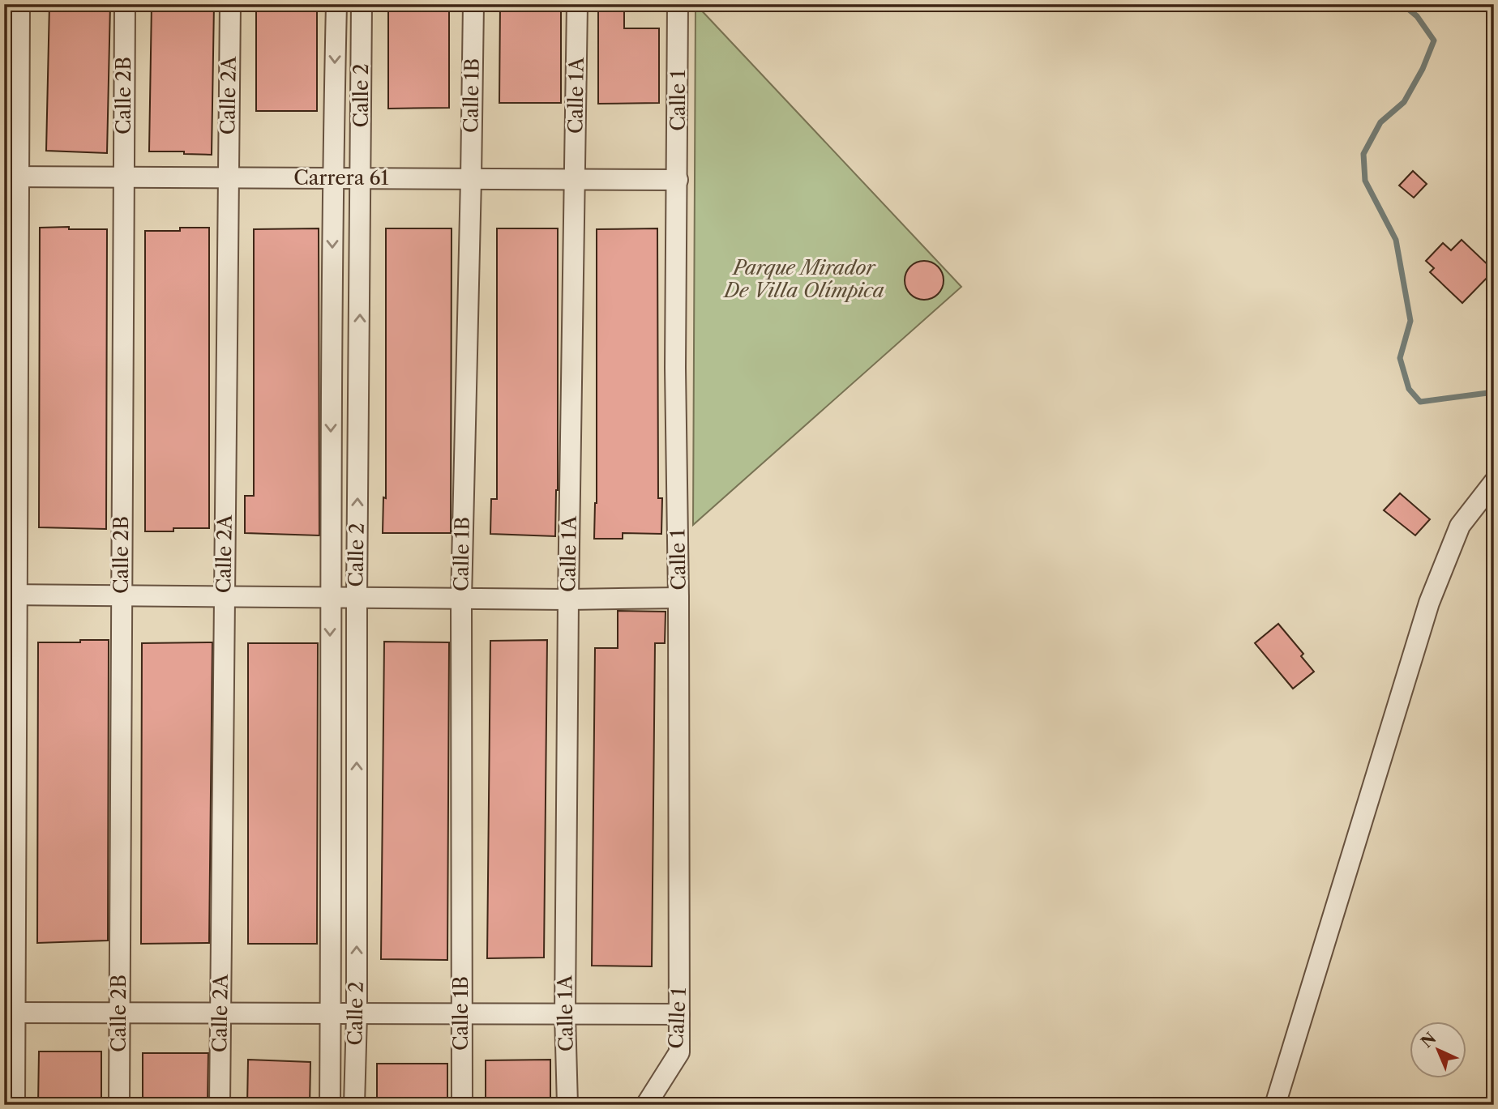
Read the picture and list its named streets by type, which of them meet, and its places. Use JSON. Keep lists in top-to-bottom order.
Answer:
{
  "streets": {
    "street": [
      "Calle 2B",
      "Calle 2A",
      "Calle 2",
      "Calle 1B",
      "Calle 1A",
      "Calle 1",
      "Carrera 61"
    ]
  },
  "crossings": [
    ["Calle 2B", "Carrera 61"],
    ["Calle 2A", "Carrera 61"],
    ["Calle 2", "Carrera 61"],
    ["Calle 1B", "Carrera 61"],
    ["Calle 1A", "Carrera 61"],
    ["Calle 1", "Carrera 61"]
  ],
  "parks": ["Parque Mirador De Villa Olímpica"],
  "north": "top left"
}
